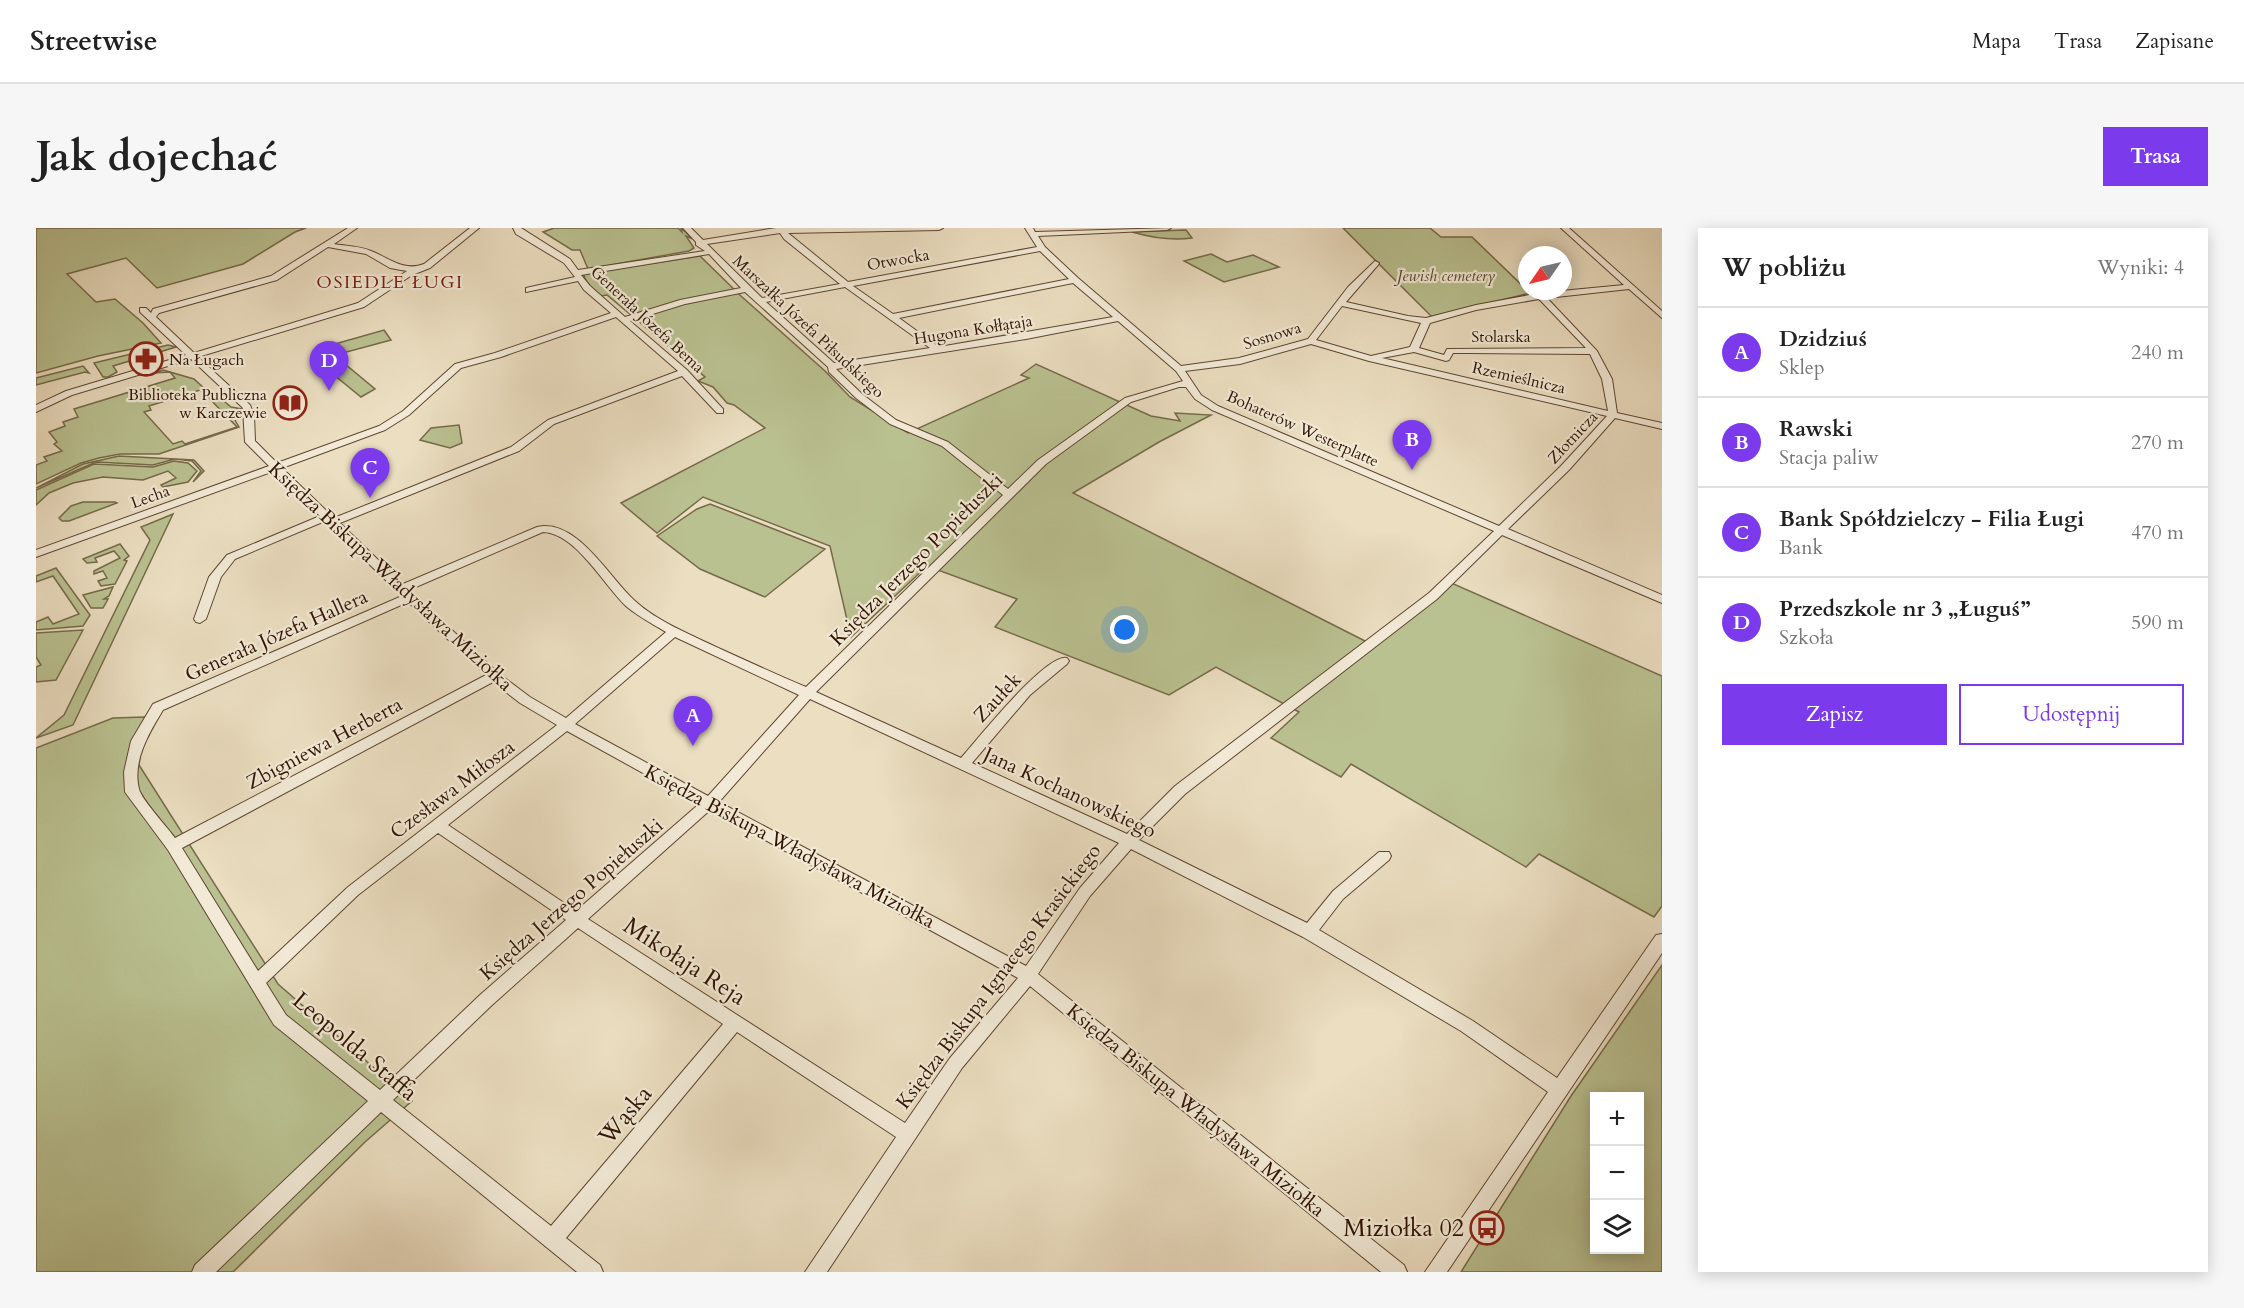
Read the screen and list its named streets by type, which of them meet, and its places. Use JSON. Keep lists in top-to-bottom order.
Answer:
{
  "streets": {
    "street": [
      "Otwocka",
      "Generała Józefa Bema",
      "Marszałka Józefa Piłsudskiego",
      "Hugona Kołłątaja",
      "Sosnowa",
      "Stolarska",
      "Rzemieślnicza",
      "Bohaterów Westerplatte",
      "Złotnicza",
      "Lecha",
      "Księdza Jerzego Popiełuszki",
      "Księdza Biskupa Władysława Miziołka",
      "Generała Józefa Hallera",
      "Zaułek",
      "Zbigniewa Herberta",
      "Czesława Miłosza",
      "Jana Kochanowskiego",
      "Mikołaja Reja",
      "Księdza Biskupa Ignacego Krasickiego",
      "Leopolda Staffa",
      "Wąska"
    ]
  },
  "crossings": [
    ["Otwocka", "Marszałka Józefa Piłsudskiego"],
    ["Otwocka", "Bohaterów Westerplatte"],
    ["Generała Józefa Bema", "Lecha"],
    ["Marszałka Józefa Piłsudskiego", "Hugona Kołłątaja"],
    ["Marszałka Józefa Piłsudskiego", "Lecha"],
    ["Marszałka Józefa Piłsudskiego", "Księdza Jerzego Popiełuszki"],
    ["Hugona Kołłątaja", "Bohaterów Westerplatte"],
    ["Sosnowa", "Rzemieślnicza"],
    ["Sosnowa", "Bohaterów Westerplatte"],
    ["Stolarska", "Złotnicza"],
    ["Rzemieślnicza", "Złotnicza"],
    ["Bohaterów Westerplatte", "Złotnicza"],
    ["Bohaterów Westerplatte", "Księdza Jerzego Popiełuszki"],
    ["Bohaterów Westerplatte", "Księdza Biskupa Ignacego Krasickiego"],
    ["Złotnicza", "Księdza Biskupa Ignacego Krasickiego"],
    ["Lecha", "Księdza Biskupa Władysława Miziołka"],
    ["Księdza Jerzego Popiełuszki", "Księdza Biskupa Władysława Miziołka"],
    ["Księdza Jerzego Popiełuszki", "Jana Kochanowskiego"],
    ["Księdza Jerzego Popiełuszki", "Mikołaja Reja"],
    ["Księdza Jerzego Popiełuszki", "Leopolda Staffa"],
    ["Księdza Biskupa Władysława Miziołka", "Generała Józefa Hallera"],
    ["Księdza Biskupa Władysława Miziołka", "Zbigniewa Herberta"],
    ["Księdza Biskupa Władysława Miziołka", "Czesława Miłosza"],
    ["Księdza Biskupa Władysława Miziołka", "Księdza Biskupa Ignacego Krasickiego"],
    ["Generała Józefa Hallera", "Jana Kochanowskiego"],
    ["Generała Józefa Hallera", "Leopolda Staffa"],
    ["Zaułek", "Jana Kochanowskiego"],
    ["Zbigniewa Herberta", "Leopolda Staffa"],
    ["Czesława Miłosza", "Jana Kochanowskiego"],
    ["Czesława Miłosza", "Mikołaja Reja"],
    ["Czesława Miłosza", "Leopolda Staffa"],
    ["Jana Kochanowskiego", "Księdza Biskupa Ignacego Krasickiego"],
    ["Mikołaja Reja", "Księdza Biskupa Ignacego Krasickiego"],
    ["Mikołaja Reja", "Wąska"],
    ["Leopolda Staffa", "Wąska"]
  ],
  "districts": ["OSIEDLE ŁUGI"],
  "parks": ["Jewish cemetery"],
  "places": {
    "pharmacy": ["Na Ługach"],
    "library": ["Biblioteka Publiczna w Karczewie"],
    "bus stop": ["Miziołka 02"]
  },
  "north": "bottom left",
  "page": {
    "header": "Streetwise",
    "nav": ["Mapa", "Trasa", "Zapisane"],
    "buttons": [
      "Trasa",
      ["Zapisz", "Udostępnij"]
    ],
    "title": "Jak dojechać",
    "heading": ["W pobliżu", "Wyniki: 4"],
    "list": [
      {
        "mark": "A",
        "name": "Dzidziuś",
        "note": "Sklep",
        "value": "240 m"
      },
      {
        "mark": "B",
        "name": "Rawski",
        "note": "Stacja paliw",
        "value": "270 m"
      },
      {
        "mark": "C",
        "name": "Bank Spółdzielczy - Filia Ługi",
        "note": "Bank",
        "value": "470 m"
      },
      {
        "mark": "D",
        "name": "Przedszkole nr 3 „Ługuś”",
        "note": "Szkoła",
        "value": "590 m"
      }
    ],
    "pins": [
      "D",
      "B",
      "C",
      "A"
    ],
    "map_buttons": ["+", "−"]
  }
}
